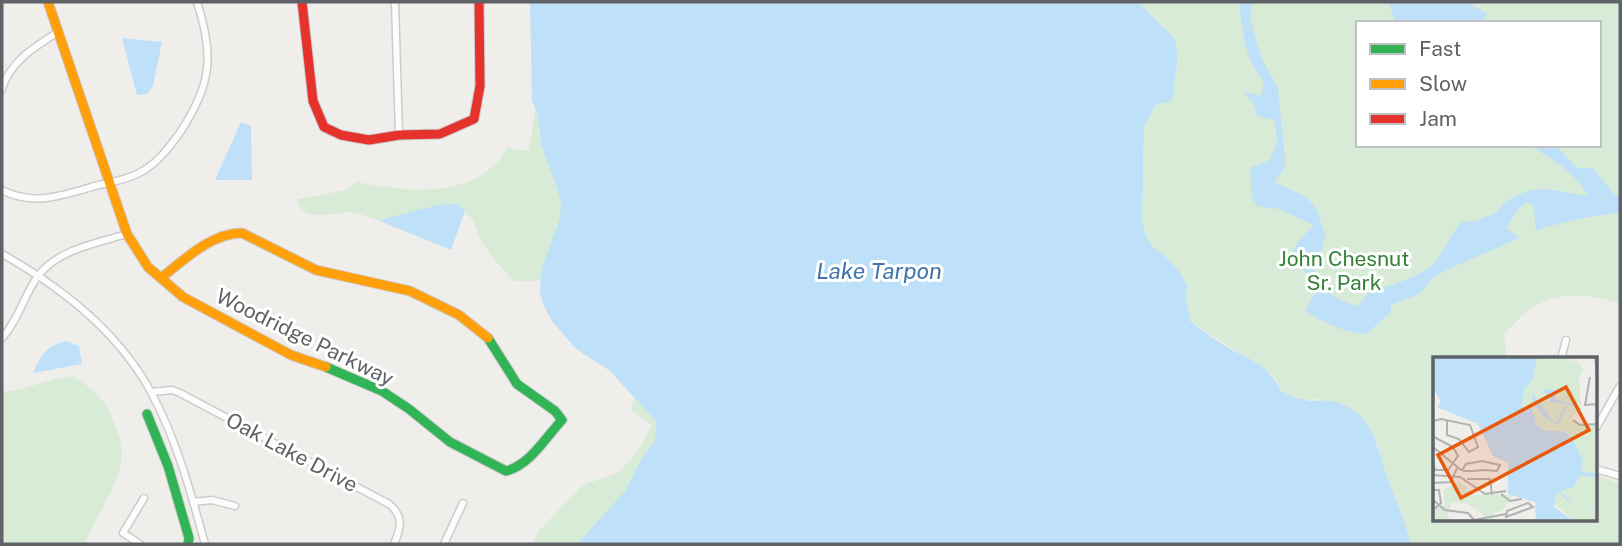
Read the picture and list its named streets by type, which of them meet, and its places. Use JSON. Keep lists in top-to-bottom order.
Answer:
{
  "streets": {
    "street": ["Woodridge Parkway", "Oak Lake Drive"]
  },
  "water": ["Lake Tarpon"],
  "parks": ["John Chesnut Sr. Park"],
  "legend": ["Fast", "Slow", "Jam"]
}
